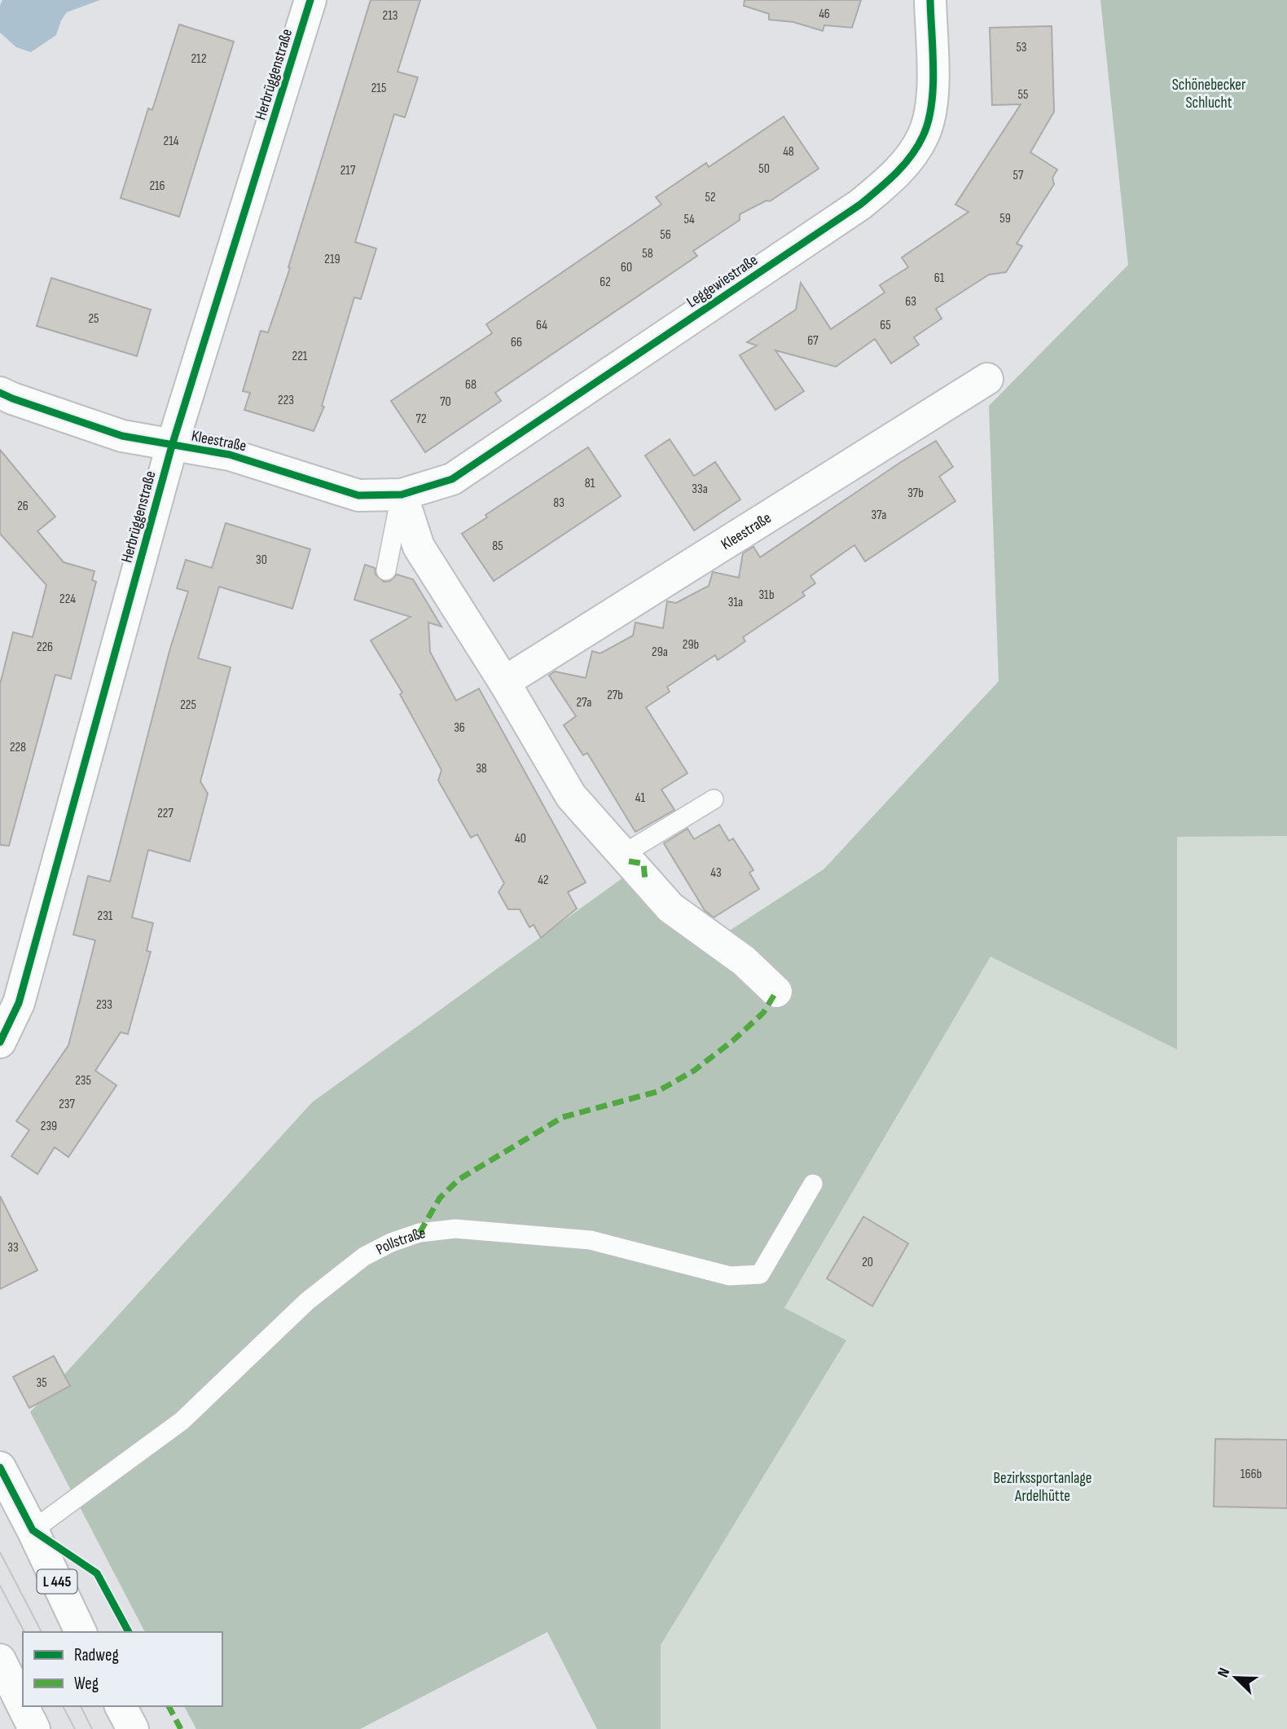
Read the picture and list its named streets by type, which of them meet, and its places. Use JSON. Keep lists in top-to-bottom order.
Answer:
{
  "streets": {
    "street": [
      "Herbrüggenstraße",
      "Leggewiestraße",
      "Kleestraße",
      "L 445"
    ],
    "lane": ["Pollstraße"]
  },
  "crossings": [
    ["Herbrüggenstraße", "Kleestraße"],
    ["Leggewiestraße", "Kleestraße"],
    ["Pollstraße", "L 445"]
  ],
  "parks": ["Schönebecker Schlucht", "Bezirkssportanlage Ardelhütte"],
  "house_numbers": [
    "46",
    "213",
    "53",
    "212",
    "215",
    "55",
    "214",
    "48",
    "50",
    "217",
    "57",
    "216",
    "52",
    "59",
    "54",
    "56",
    "58",
    "219",
    "60",
    "61",
    "62",
    "63",
    "25",
    "64",
    "65",
    "67",
    "66",
    "221",
    "68",
    "223",
    "70",
    "72",
    "81",
    "33a",
    "37b",
    "83",
    "26",
    "37a",
    "85",
    "30",
    "31b",
    "224",
    "31a",
    "29b",
    "226",
    "29a",
    "27b",
    "27a",
    "225",
    "36",
    "228",
    "38",
    "41",
    "227",
    "40",
    "43",
    "42",
    "231",
    "233",
    "235",
    "237",
    "239",
    "33",
    "20",
    "35",
    "166b"
  ],
  "legend": ["Radweg", "Weg"],
  "north": "top left"
}
